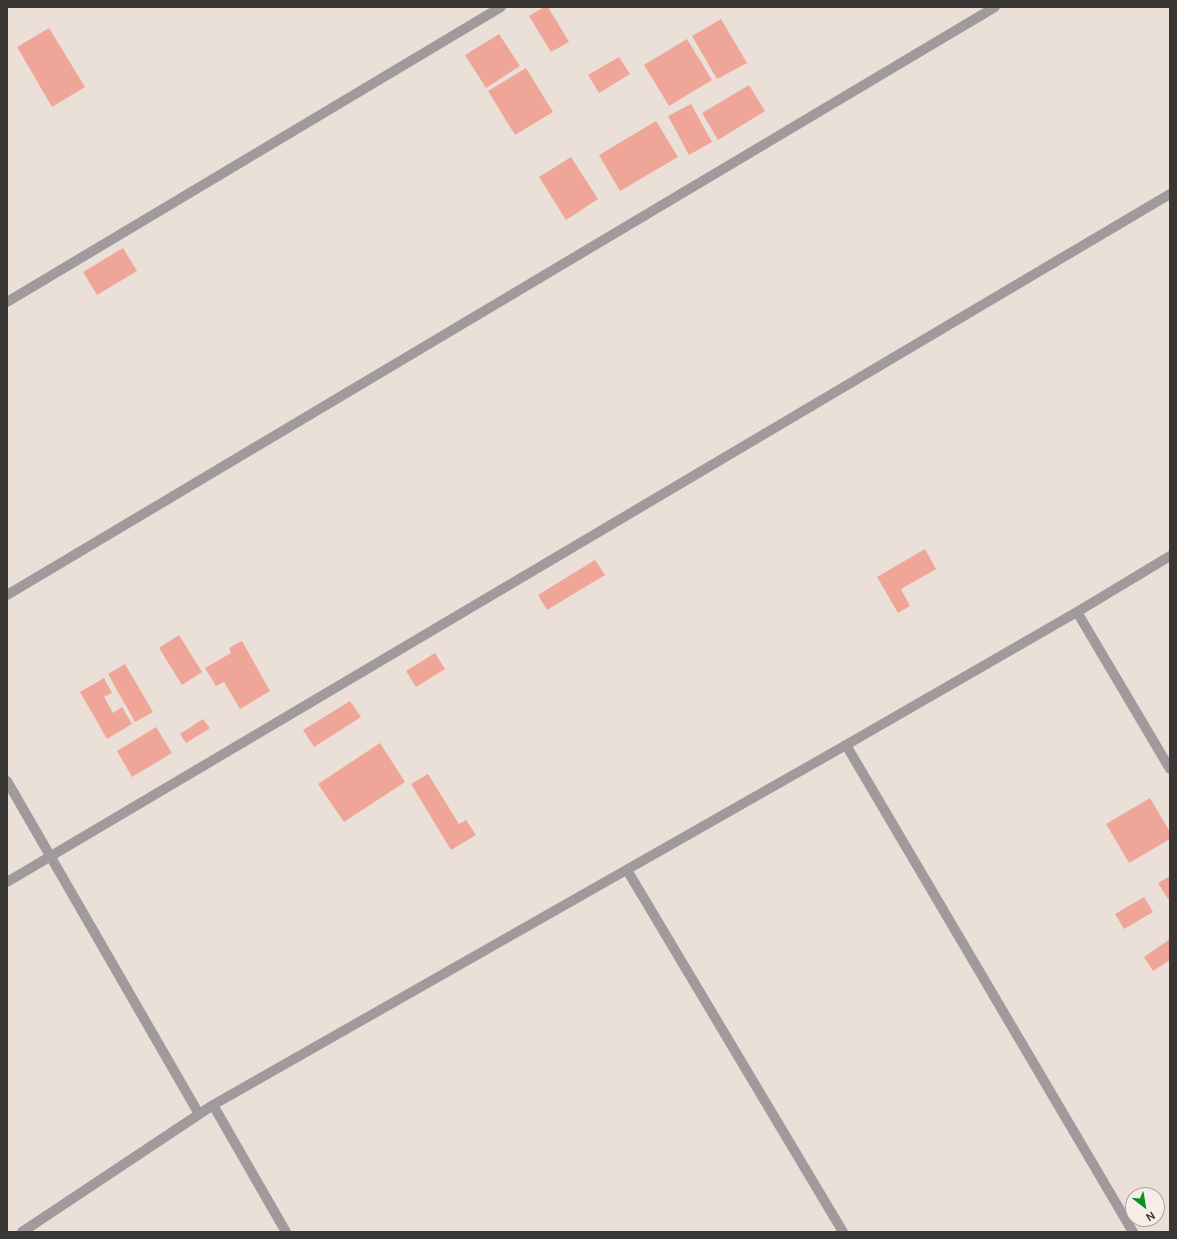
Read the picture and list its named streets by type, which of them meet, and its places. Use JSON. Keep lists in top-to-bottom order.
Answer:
{
  "north": "bottom right"
}
